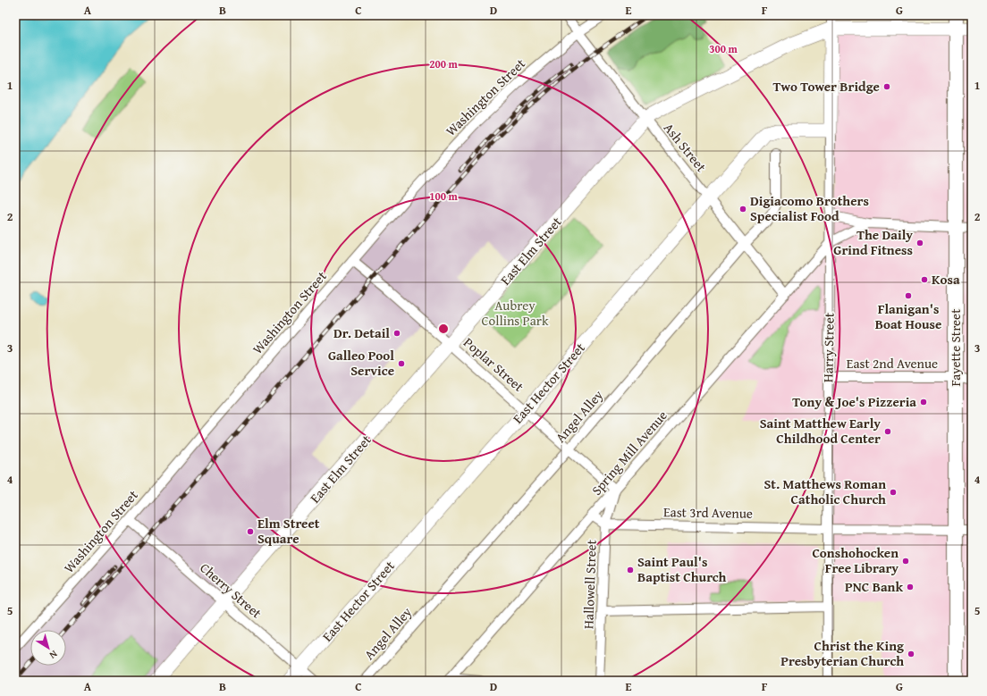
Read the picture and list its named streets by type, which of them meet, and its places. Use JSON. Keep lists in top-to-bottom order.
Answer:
{
  "streets": {
    "main road": [
      "East Elm Street",
      "Harry Street",
      "Fayette Street",
      "East Hector Street"
    ],
    "street": [
      "Washington Street",
      "Ash Street",
      "East 2nd Avenue",
      "Poplar Street",
      "Angel Alley",
      "Spring Mill Avenue",
      "East 3rd Avenue",
      "Hallowell Street",
      "Cherry Street"
    ]
  },
  "crossings": [
    ["Washington Street", "Ash Street"],
    ["Washington Street", "Poplar Street"],
    ["Washington Street", "Cherry Street"],
    ["Ash Street", "East Elm Street"],
    ["Ash Street", "East Hector Street"],
    ["Ash Street", "Angel Alley"],
    ["Ash Street", "Spring Mill Avenue"],
    ["East Elm Street", "Harry Street"],
    ["East Elm Street", "Fayette Street"],
    ["East Elm Street", "Poplar Street"],
    ["East Elm Street", "Cherry Street"],
    ["Harry Street", "East 2nd Avenue"],
    ["Harry Street", "East Hector Street"],
    ["Harry Street", "Spring Mill Avenue"],
    ["Harry Street", "East 3rd Avenue"],
    ["Fayette Street", "East 2nd Avenue"],
    ["Fayette Street", "East 3rd Avenue"],
    ["Poplar Street", "East Hector Street"],
    ["Poplar Street", "Angel Alley"],
    ["Poplar Street", "Spring Mill Avenue"],
    ["Poplar Street", "Hallowell Street"],
    ["East Hector Street", "Cherry Street"],
    ["Spring Mill Avenue", "Hallowell Street"],
    ["East 3rd Avenue", "Hallowell Street"]
  ],
  "parks": ["Aubrey Collins Park"],
  "places": [
    "Two Tower Bridge",
    "Digiacomo Brothers Specialist Food",
    "The Daily Grind Fitness",
    "Kosa",
    "Flanigan's Boat House",
    "Dr. Detail",
    "Galleo Pool Service",
    "Tony & Joe's Pizzeria",
    "Saint Matthew Early Childhood Center",
    "St. Matthews Roman Catholic Church",
    "Elm Street Square",
    "Conshohocken Free Library",
    "Saint Paul's Baptist Church",
    "PNC Bank",
    "Christ the King Presbyterian Church"
  ],
  "north": "bottom right",
  "grid": {
    "columns": [
      "A",
      "B",
      "C",
      "D",
      "E",
      "F",
      "G"
    ],
    "rows": [
      "1",
      "2",
      "3",
      "4",
      "5"
    ]
  },
  "rings": ["300 m", "200 m", "100 m"]
}
